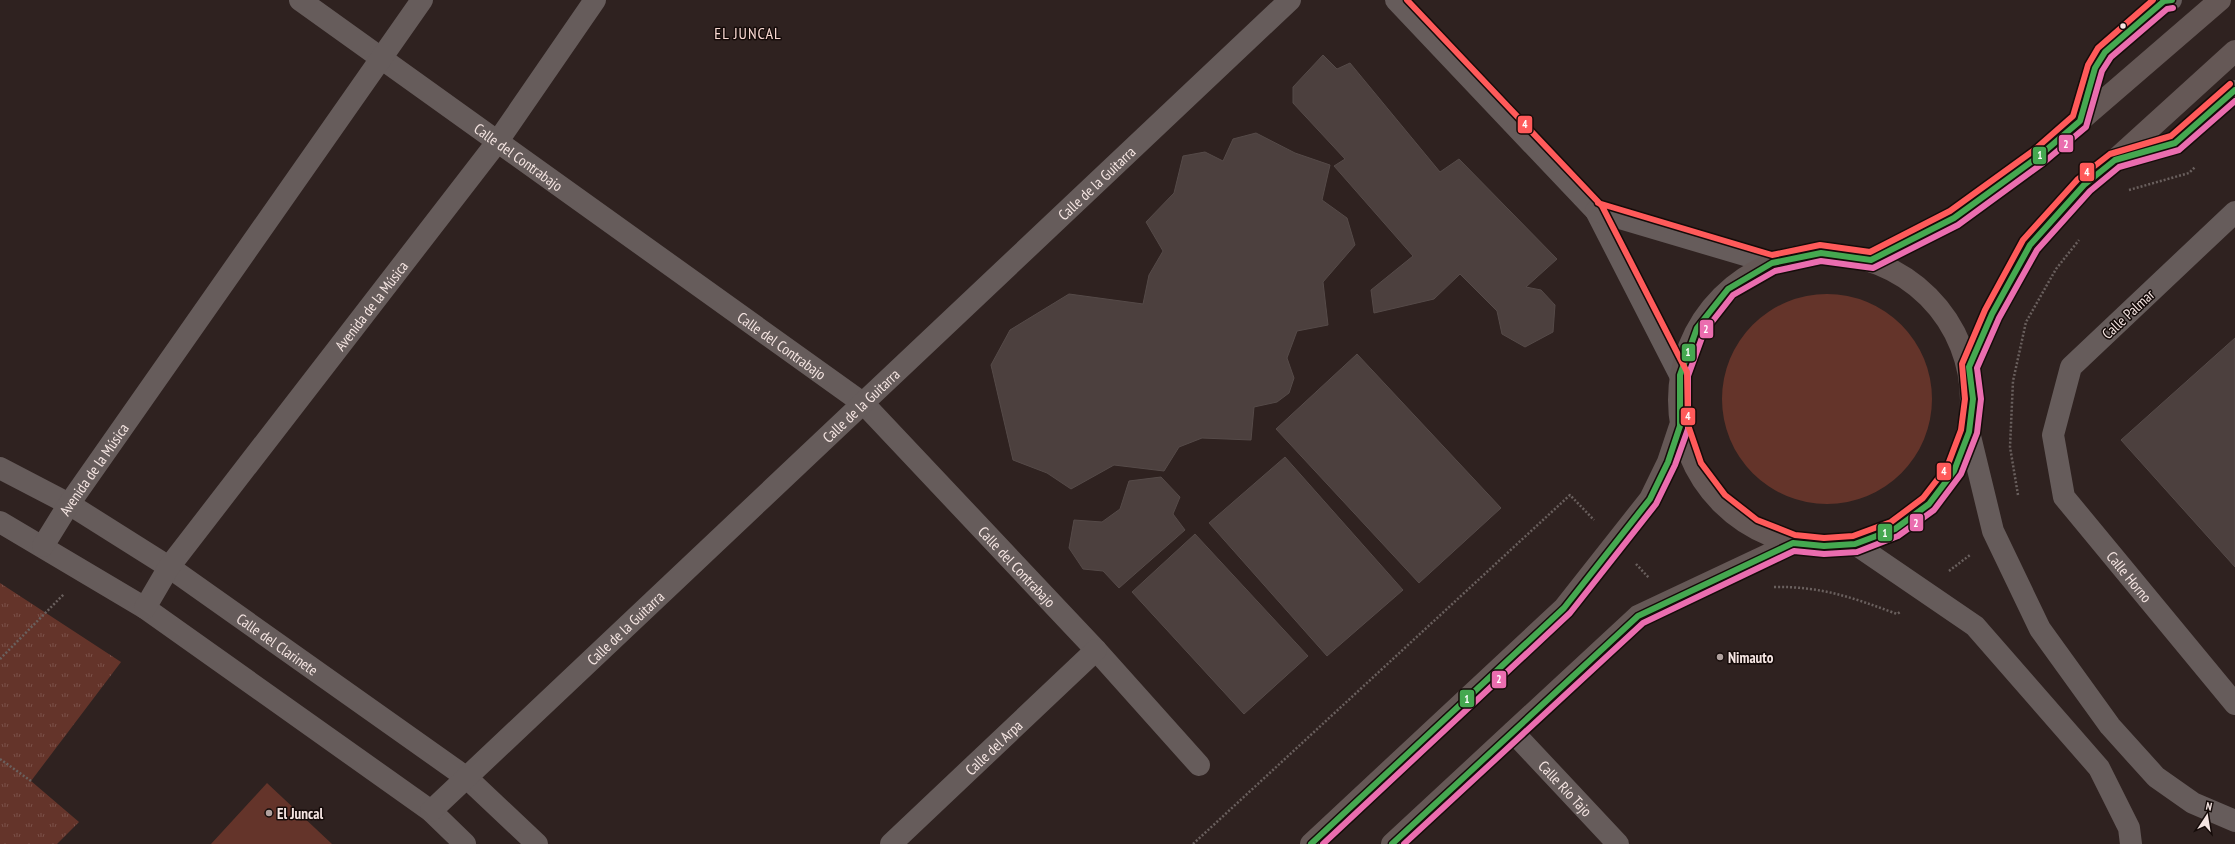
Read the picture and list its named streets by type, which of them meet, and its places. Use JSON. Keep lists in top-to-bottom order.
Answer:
{
  "streets": {
    "street": [
      "Calle del Contrabajo",
      "Calle de la Guitarra",
      "Avenida de la Música",
      "Calle Palmar",
      "Calle Horno",
      "Calle del Clarinete",
      "Calle del Arpa",
      "Calle Río Tajo"
    ]
  },
  "crossings": [
    ["Calle del Contrabajo", "Calle de la Guitarra"],
    ["Calle del Contrabajo", "Avenida de la Música"],
    ["Calle del Contrabajo", "Calle del Arpa"],
    ["Calle de la Guitarra", "Calle del Clarinete"],
    ["Avenida de la Música", "Calle del Clarinete"],
    ["Calle Palmar", "Calle Horno"]
  ],
  "districts": ["EL JUNCAL"],
  "places": ["Nimauto", "El Juncal"],
  "lines": ["transit line 1", "transit line 4", "transit line 2"],
  "north": "top"
}
